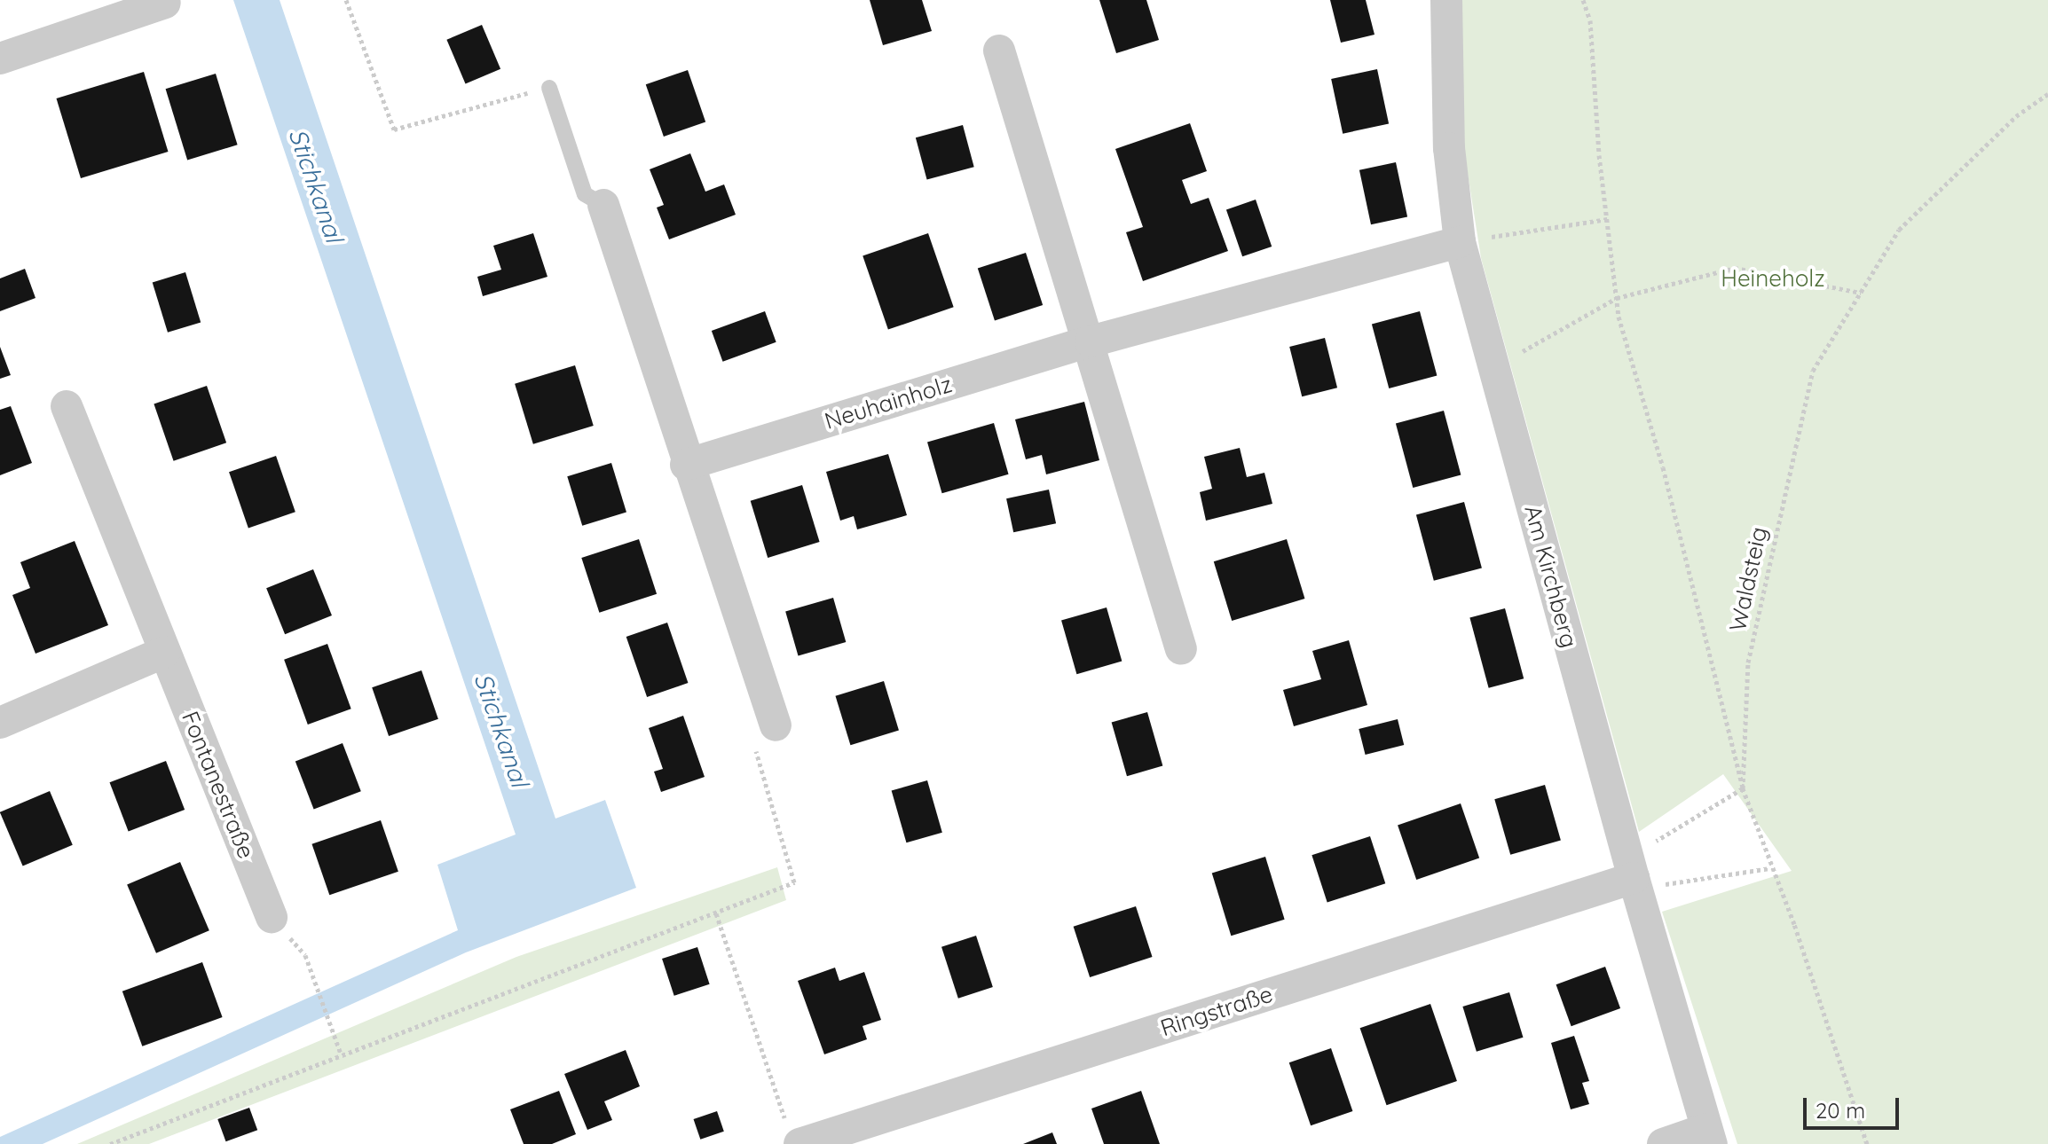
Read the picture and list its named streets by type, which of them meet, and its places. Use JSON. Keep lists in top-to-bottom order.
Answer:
{
  "streets": {
    "street": [
      "Neuhainholz",
      "Am Kirchberg",
      "Fontanestraße",
      "Ringstraße"
    ],
    "path": ["Waldsteig"]
  },
  "crossings": [
    ["Neuhainholz", "Am Kirchberg"],
    ["Am Kirchberg", "Ringstraße"]
  ],
  "water": ["Stichkanal"],
  "parks": ["Heineholz"],
  "scale_bar": "20 m"
}
